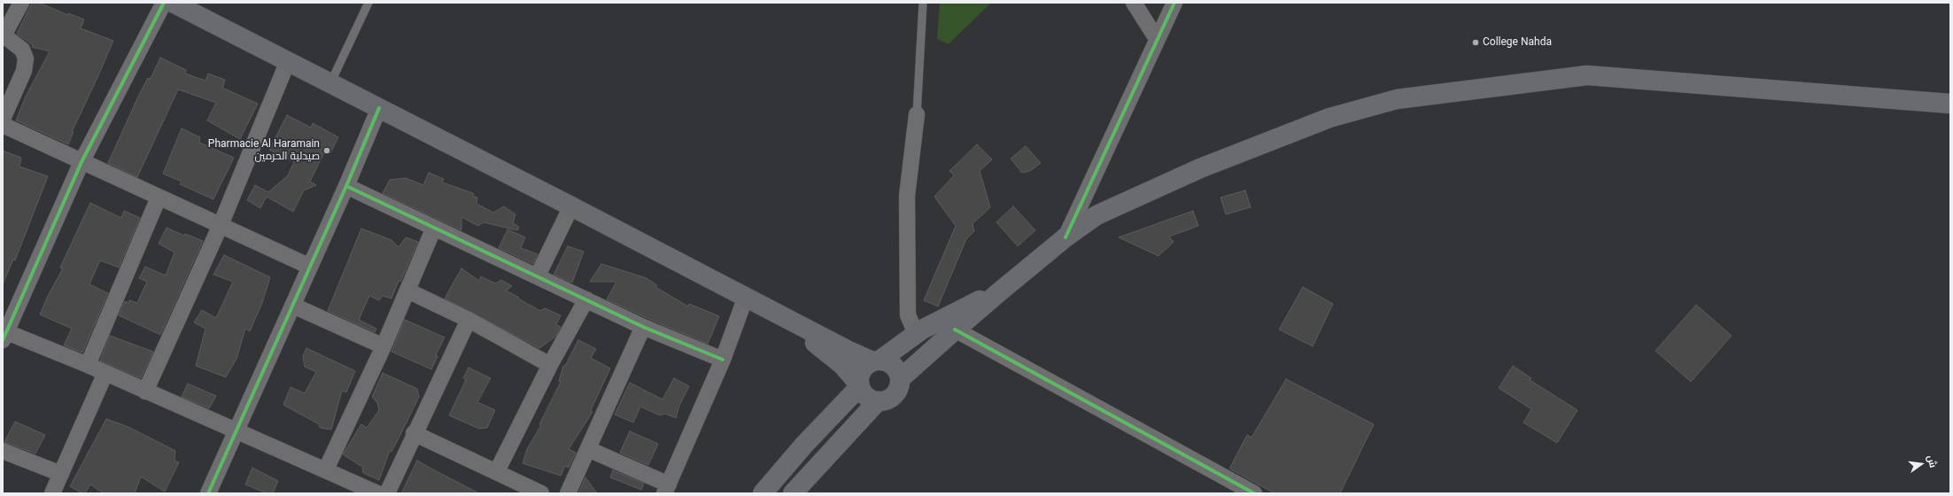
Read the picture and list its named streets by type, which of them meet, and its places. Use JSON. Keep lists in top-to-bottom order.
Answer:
{
  "places": ["College Nahda", "Pharmacie Al Haramain صيدلية الحرمين"],
  "north": "right"
}
